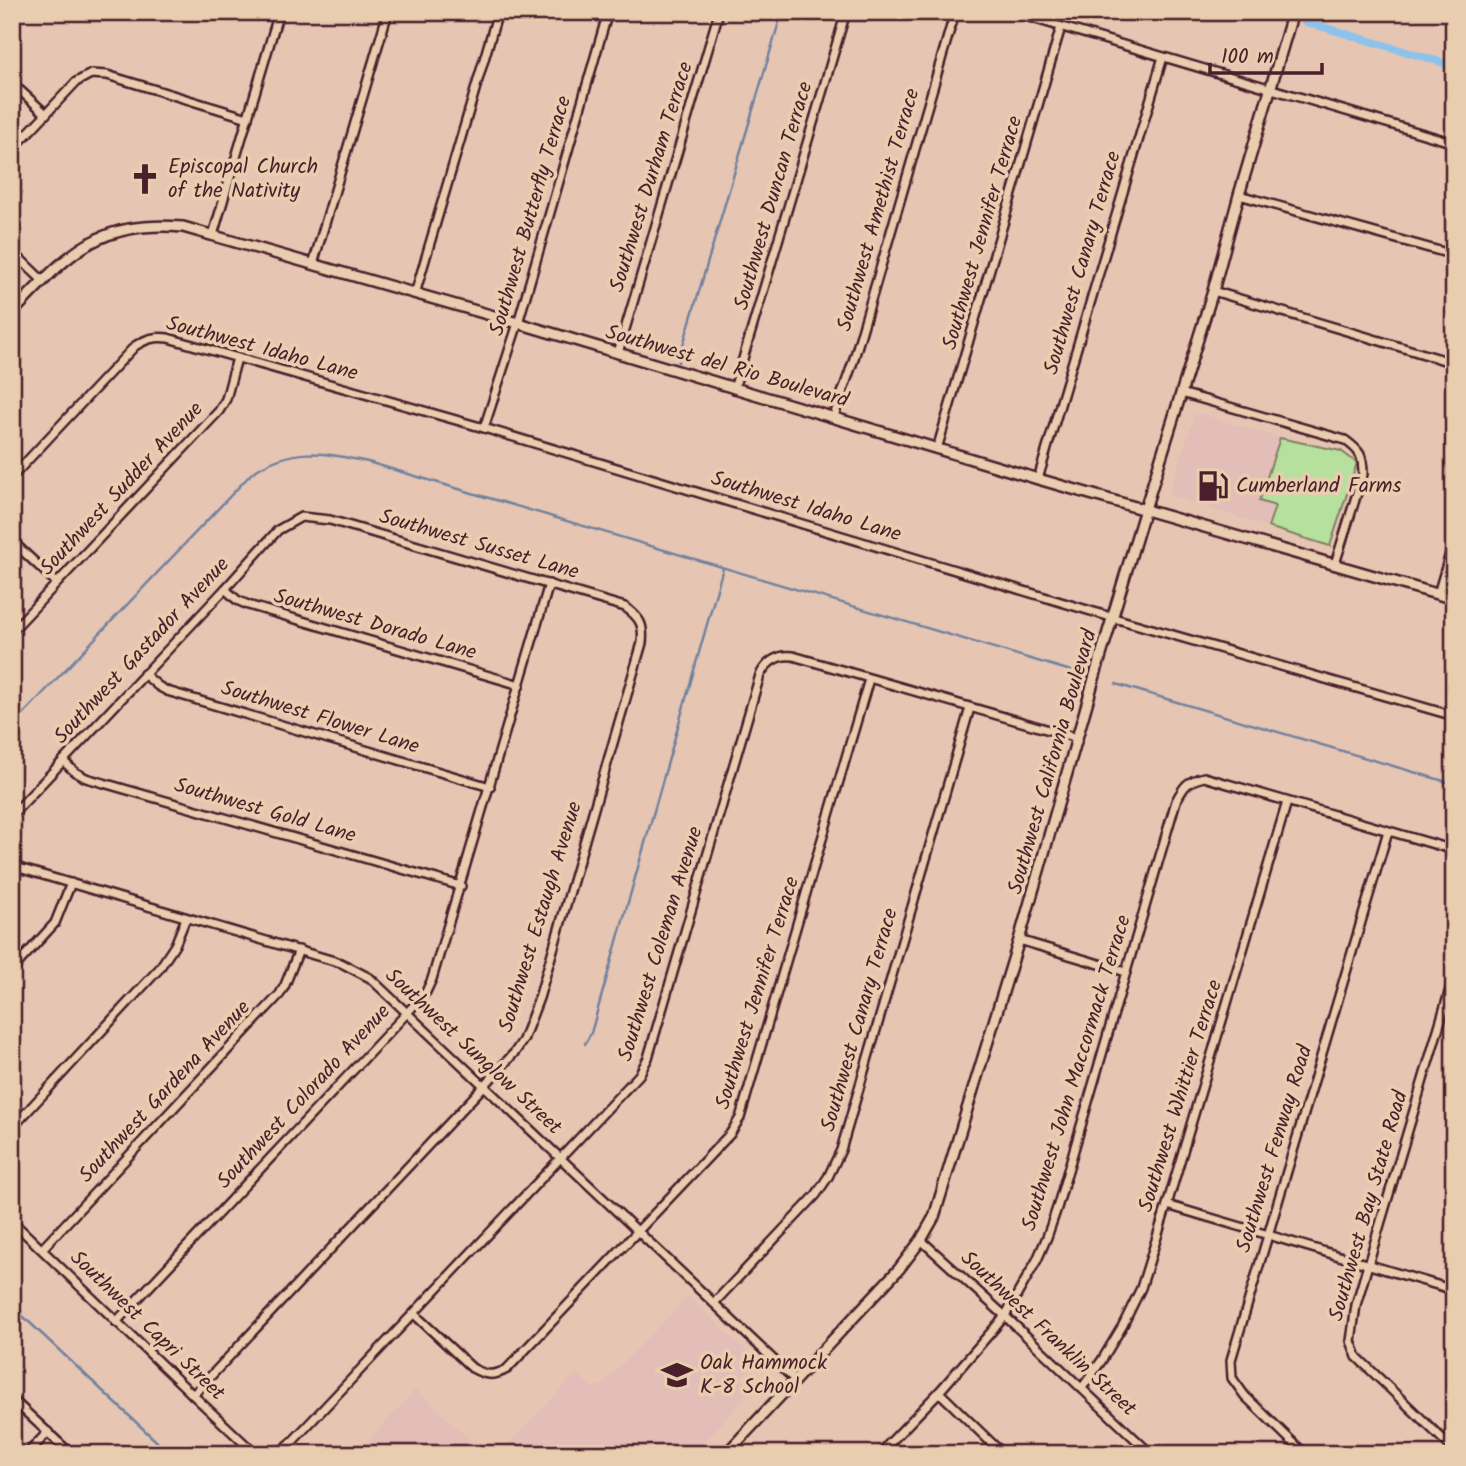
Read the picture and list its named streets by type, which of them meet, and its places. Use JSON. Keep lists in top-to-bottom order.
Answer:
{
  "streets": {
    "street": [
      "Southwest Durham Terrace",
      "Southwest Duncan Terrace",
      "Southwest Amethist Terrace",
      "Southwest Butterfly Terrace",
      "Southwest Jennifer Terrace",
      "Southwest Canary Terrace",
      "Southwest Idaho Lane",
      "Southwest del Rio Boulevard",
      "Southwest Sudder Avenue",
      "Southwest Susset Lane",
      "Southwest Dorado Lane",
      "Southwest Gastador Avenue",
      "Southwest Flower Lane",
      "Southwest California Boulevard",
      "Southwest Gold Lane",
      "Southwest Estaugh Avenue",
      "Southwest Coleman Avenue",
      "Southwest Sunglow Street",
      "Southwest John Maccormack Terrace",
      "Southwest Gardena Avenue",
      "Southwest Whittier Terrace",
      "Southwest Colorado Avenue",
      "Southwest Fenway Road",
      "Southwest Bay State Road",
      "Southwest Capri Street",
      "Southwest Franklin Street"
    ]
  },
  "crossings": [
    ["Southwest Durham Terrace", "Southwest del Rio Boulevard"],
    ["Southwest Duncan Terrace", "Southwest del Rio Boulevard"],
    ["Southwest Amethist Terrace", "Southwest del Rio Boulevard"],
    ["Southwest Butterfly Terrace", "Southwest Idaho Lane"],
    ["Southwest Butterfly Terrace", "Southwest del Rio Boulevard"],
    ["Southwest Jennifer Terrace", "Southwest del Rio Boulevard"],
    ["Southwest Jennifer Terrace", "Southwest Coleman Avenue"],
    ["Southwest Jennifer Terrace", "Southwest Sunglow Street"],
    ["Southwest Canary Terrace", "Southwest del Rio Boulevard"],
    ["Southwest Canary Terrace", "Southwest Sunglow Street"],
    ["Southwest Idaho Lane", "Southwest Sudder Avenue"],
    ["Southwest Idaho Lane", "Southwest California Boulevard"],
    ["Southwest del Rio Boulevard", "Southwest California Boulevard"],
    ["Southwest Susset Lane", "Southwest Gastador Avenue"],
    ["Southwest Susset Lane", "Southwest Estaugh Avenue"],
    ["Southwest Susset Lane", "Southwest Colorado Avenue"],
    ["Southwest Dorado Lane", "Southwest Gastador Avenue"],
    ["Southwest Dorado Lane", "Southwest Colorado Avenue"],
    ["Southwest Gastador Avenue", "Southwest Flower Lane"],
    ["Southwest Gastador Avenue", "Southwest Gold Lane"],
    ["Southwest Flower Lane", "Southwest Colorado Avenue"],
    ["Southwest California Boulevard", "Southwest Sunglow Street"],
    ["Southwest California Boulevard", "Southwest Franklin Street"],
    ["Southwest Gold Lane", "Southwest Colorado Avenue"],
    ["Southwest Estaugh Avenue", "Southwest Sunglow Street"],
    ["Southwest Estaugh Avenue", "Southwest Capri Street"],
    ["Southwest Coleman Avenue", "Southwest Sunglow Street"],
    ["Southwest Sunglow Street", "Southwest Gardena Avenue"],
    ["Southwest Sunglow Street", "Southwest Colorado Avenue"],
    ["Southwest John Maccormack Terrace", "Southwest Whittier Terrace"],
    ["Southwest John Maccormack Terrace", "Southwest Franklin Street"],
    ["Southwest Gardena Avenue", "Southwest Capri Street"],
    ["Southwest Whittier Terrace", "Southwest Franklin Street"],
    ["Southwest Colorado Avenue", "Southwest Capri Street"]
  ],
  "places": {
    "church": ["Episcopal Church of the Nativity"],
    "fuel station": ["Cumberland Farms"],
    "school or university": ["Oak Hammock K-8 School"]
  },
  "scale_bar": "100 m"
}
